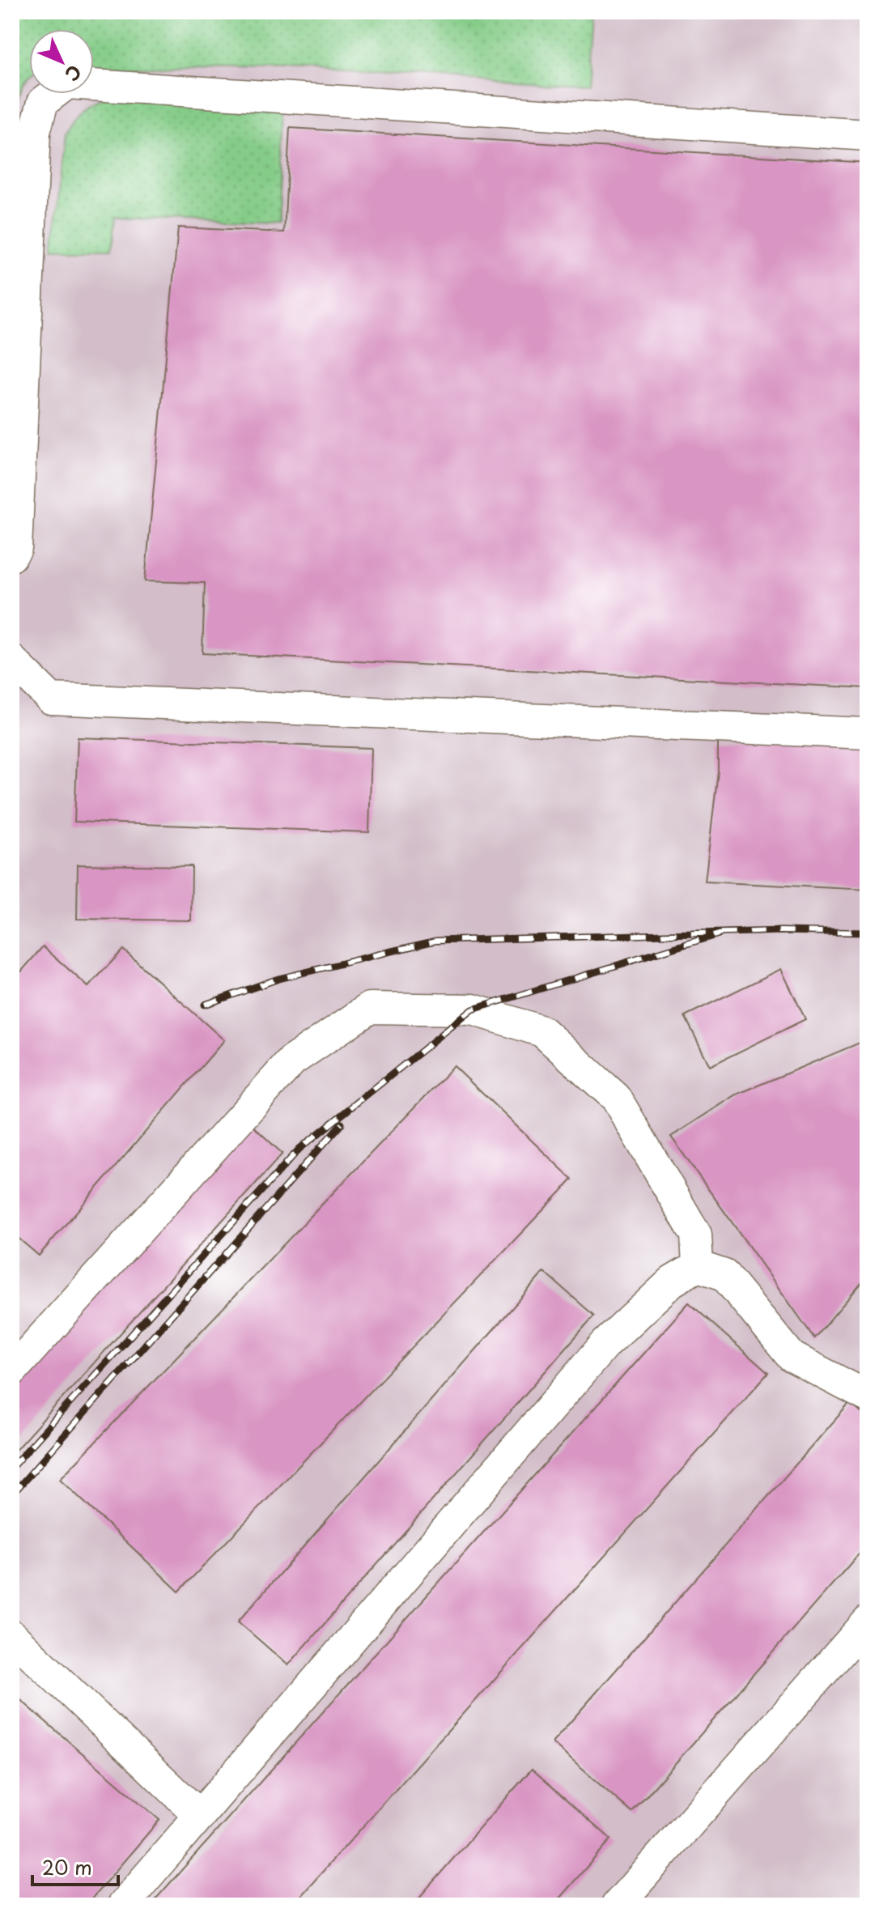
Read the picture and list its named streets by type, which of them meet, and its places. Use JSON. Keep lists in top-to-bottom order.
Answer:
{
  "scale_bar": "20 m",
  "north": "bottom right"
}
